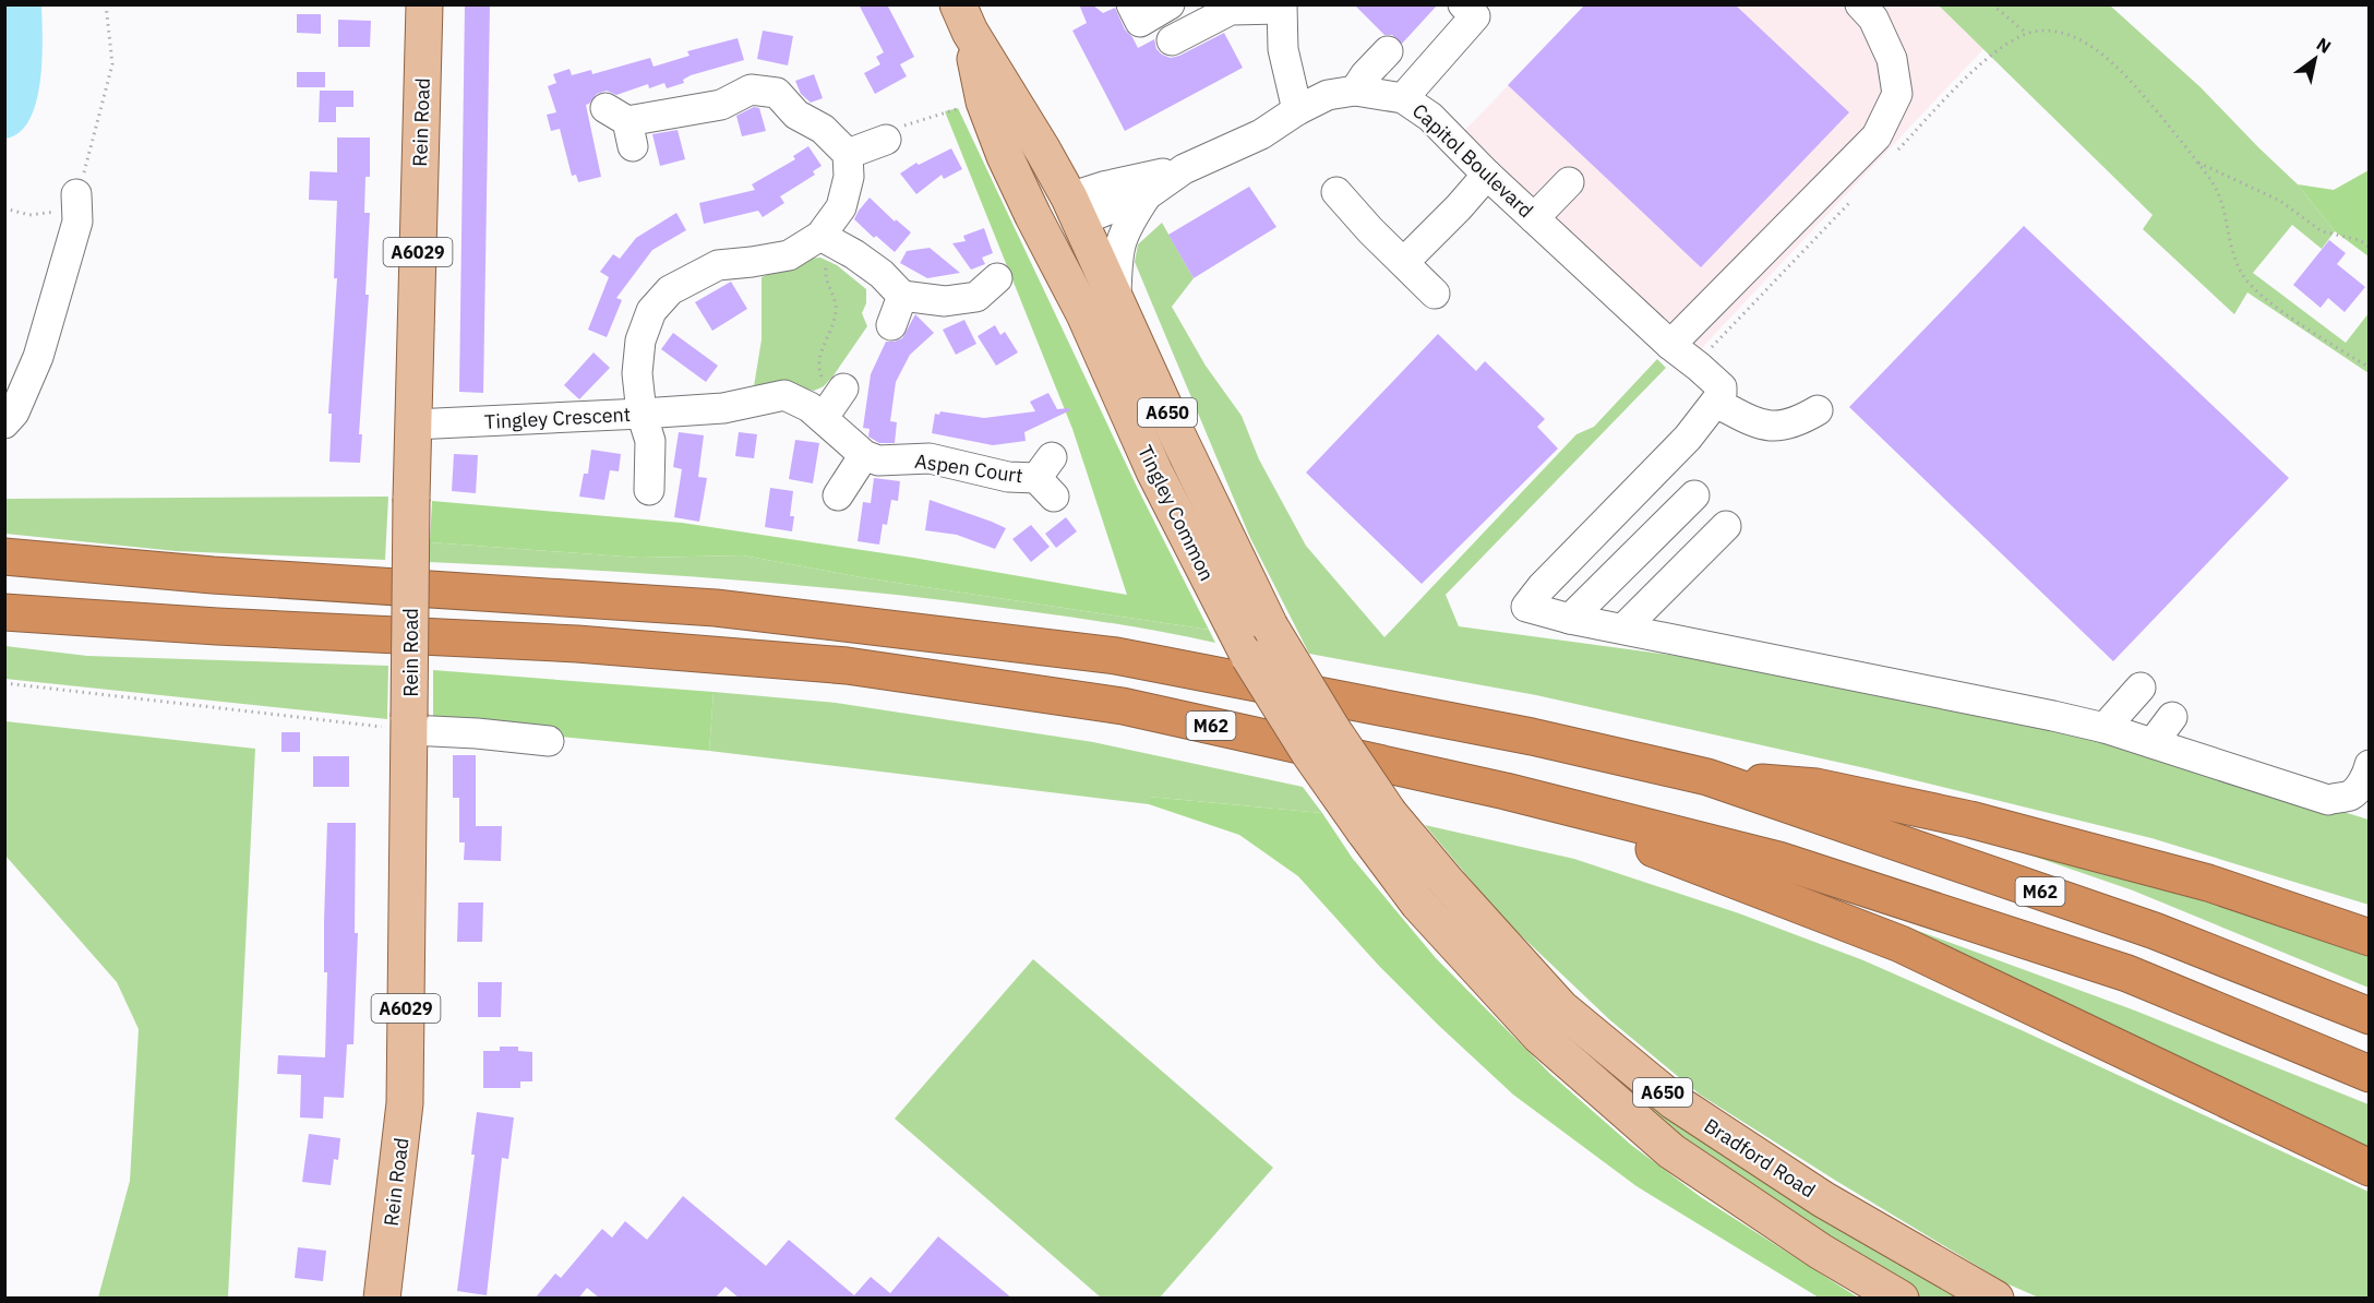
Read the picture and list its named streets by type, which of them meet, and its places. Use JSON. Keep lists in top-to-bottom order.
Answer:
{
  "streets": {
    "highway": ["M62"],
    "main road": [
      "Rein Road",
      "A6029",
      "A650",
      "Tingley Common",
      "Bradford Road"
    ],
    "street": ["Capitol Boulevard", "Tingley Crescent", "Aspen Court"]
  },
  "crossings": [
    ["Rein Road", "Tingley Crescent"],
    ["Capitol Boulevard", "Tingley Common"],
    ["A650", "Tingley Common"],
    ["A650", "Bradford Road"],
    ["Tingley Common", "Bradford Road"]
  ],
  "north": "top right"
}
